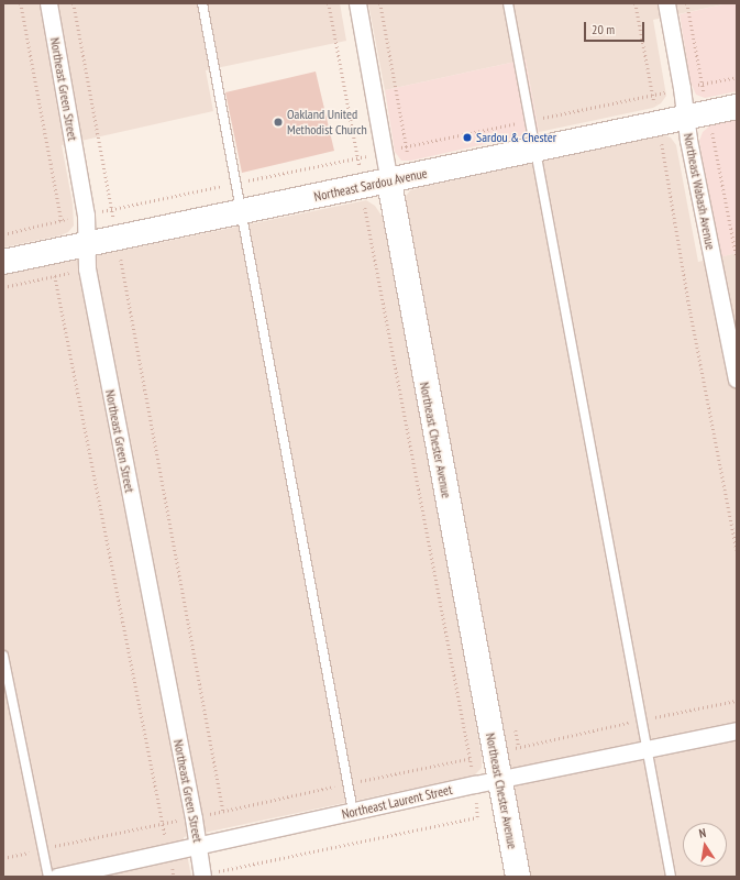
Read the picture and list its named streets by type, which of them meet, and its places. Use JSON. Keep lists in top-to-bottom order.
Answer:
{
  "streets": {
    "main road": ["Northeast Sardou Avenue", "Northeast Chester Avenue"],
    "street": ["Northeast Green Street", "Northeast Wabash Avenue", "Northeast Laurent Street"]
  },
  "crossings": [
    ["Northeast Green Street", "Northeast Sardou Avenue"],
    ["Northeast Green Street", "Northeast Laurent Street"],
    ["Northeast Sardou Avenue", "Northeast Wabash Avenue"],
    ["Northeast Sardou Avenue", "Northeast Chester Avenue"],
    ["Northeast Chester Avenue", "Northeast Laurent Street"]
  ],
  "places": ["Oakland United Methodist Church", "Sardou & Chester"],
  "scale_bar": "20 m",
  "north": "top"
}
